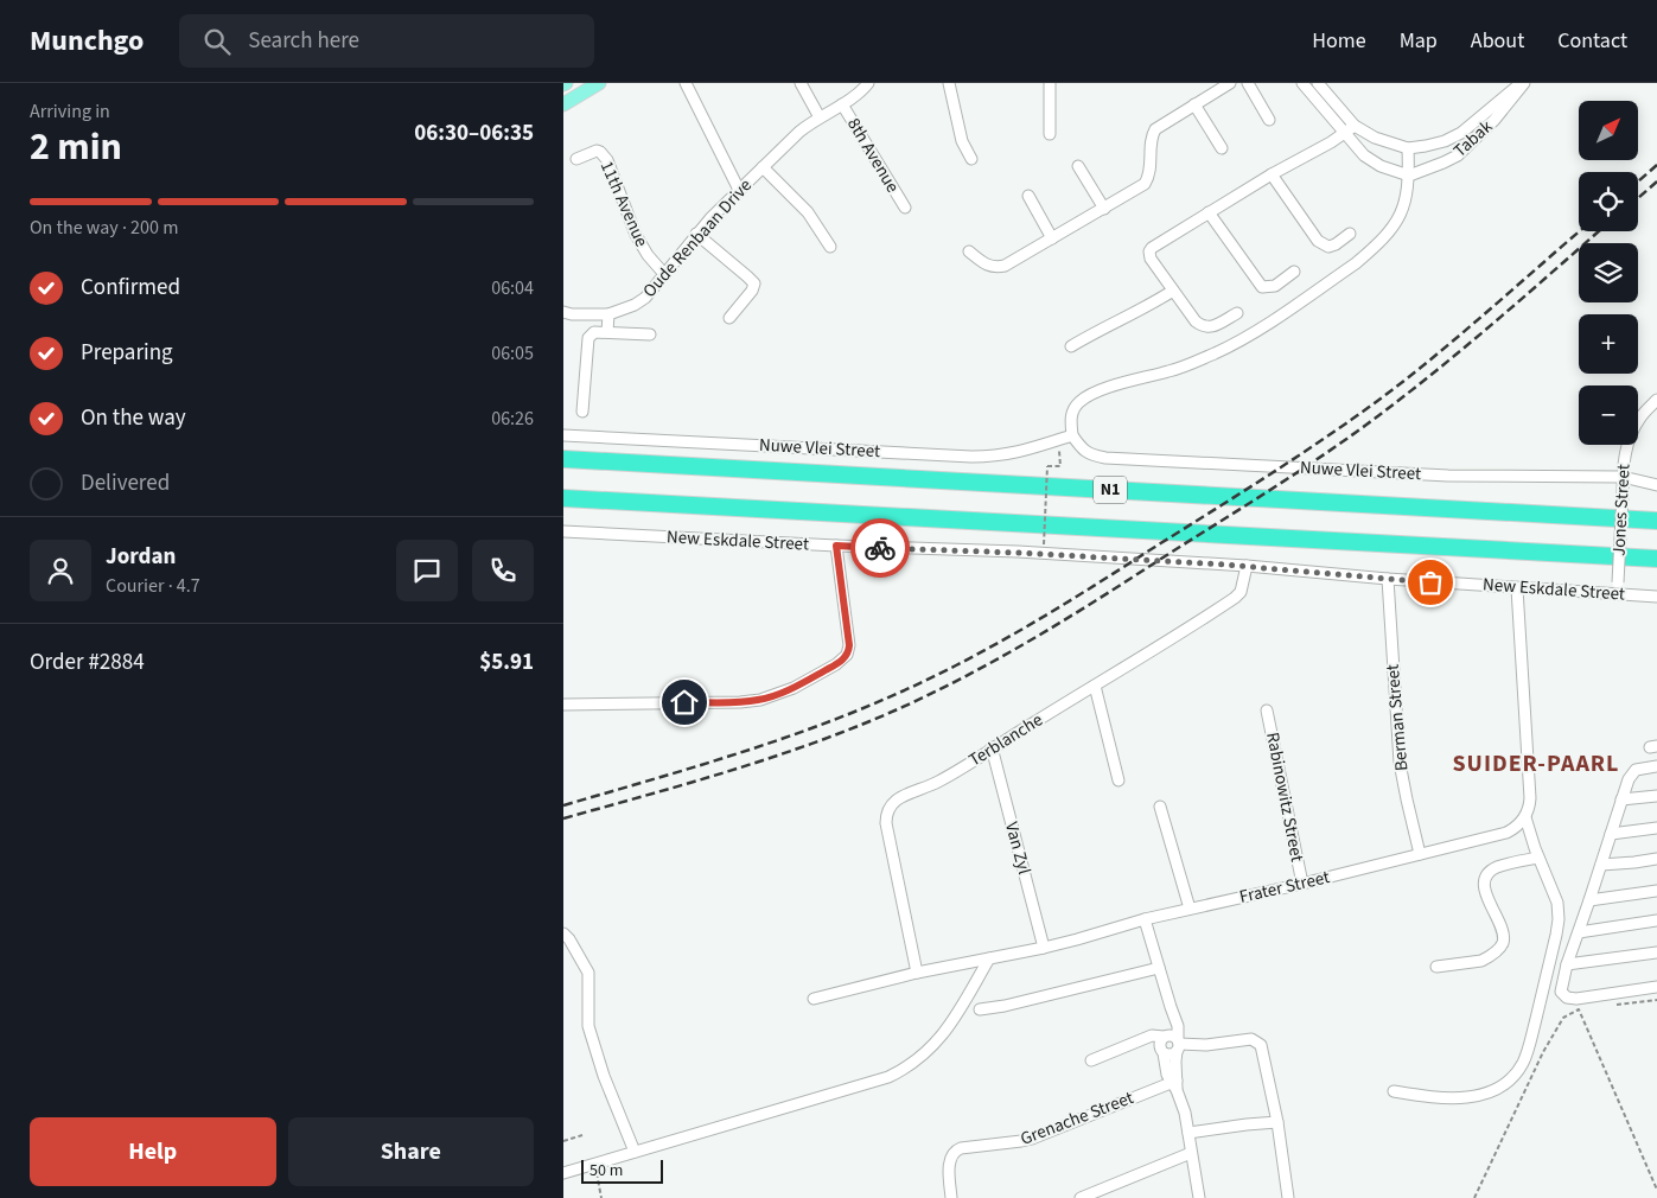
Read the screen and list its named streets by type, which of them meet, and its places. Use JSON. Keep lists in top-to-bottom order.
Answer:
{
  "streets": {
    "highway": ["N1"],
    "street": [
      "Tabak",
      "8th Avenue",
      "11th Avenue",
      "Oude Renbaan Drive",
      "Nuwe Vlei Street",
      "Jones Street",
      "New Eskdale Street",
      "Berman Street",
      "Terblanche",
      "Rabinowitz Street",
      "Van Zyl",
      "Frater Street",
      "Grenache Street"
    ]
  },
  "crossings": [
    ["8th Avenue", "Oude Renbaan Drive"],
    ["11th Avenue", "Oude Renbaan Drive"],
    ["Nuwe Vlei Street", "Jones Street"],
    ["Jones Street", "New Eskdale Street"],
    ["New Eskdale Street", "Berman Street"],
    ["New Eskdale Street", "Terblanche"],
    ["Berman Street", "Frater Street"],
    ["Terblanche", "Van Zyl"],
    ["Terblanche", "Frater Street"],
    ["Rabinowitz Street", "Frater Street"],
    ["Van Zyl", "Frater Street"]
  ],
  "districts": ["SUIDER-PAARL"],
  "scale_bar": "50 m",
  "north": "top right",
  "page": {
    "header": "Munchgo",
    "search": "Search here",
    "nav": [
      "Home",
      "Map",
      "About",
      "Contact"
    ],
    "heading": ["2 min", "Arriving in", "06:30–06:35"],
    "panel": [
      "Jordan",
      "Courier · 4.7",
      "Order #2884",
      "$5.91"
    ],
    "map_buttons": ["+", "−"],
    "bar": "On the way · 200 m",
    "list": [
      ["Confirmed", "06:04"],
      ["Preparing", "06:05"],
      ["On the way", "06:26"],
      "Delivered"
    ],
    "buttons": ["Help", "Share"],
    "scale": "50 m"
  }
}
